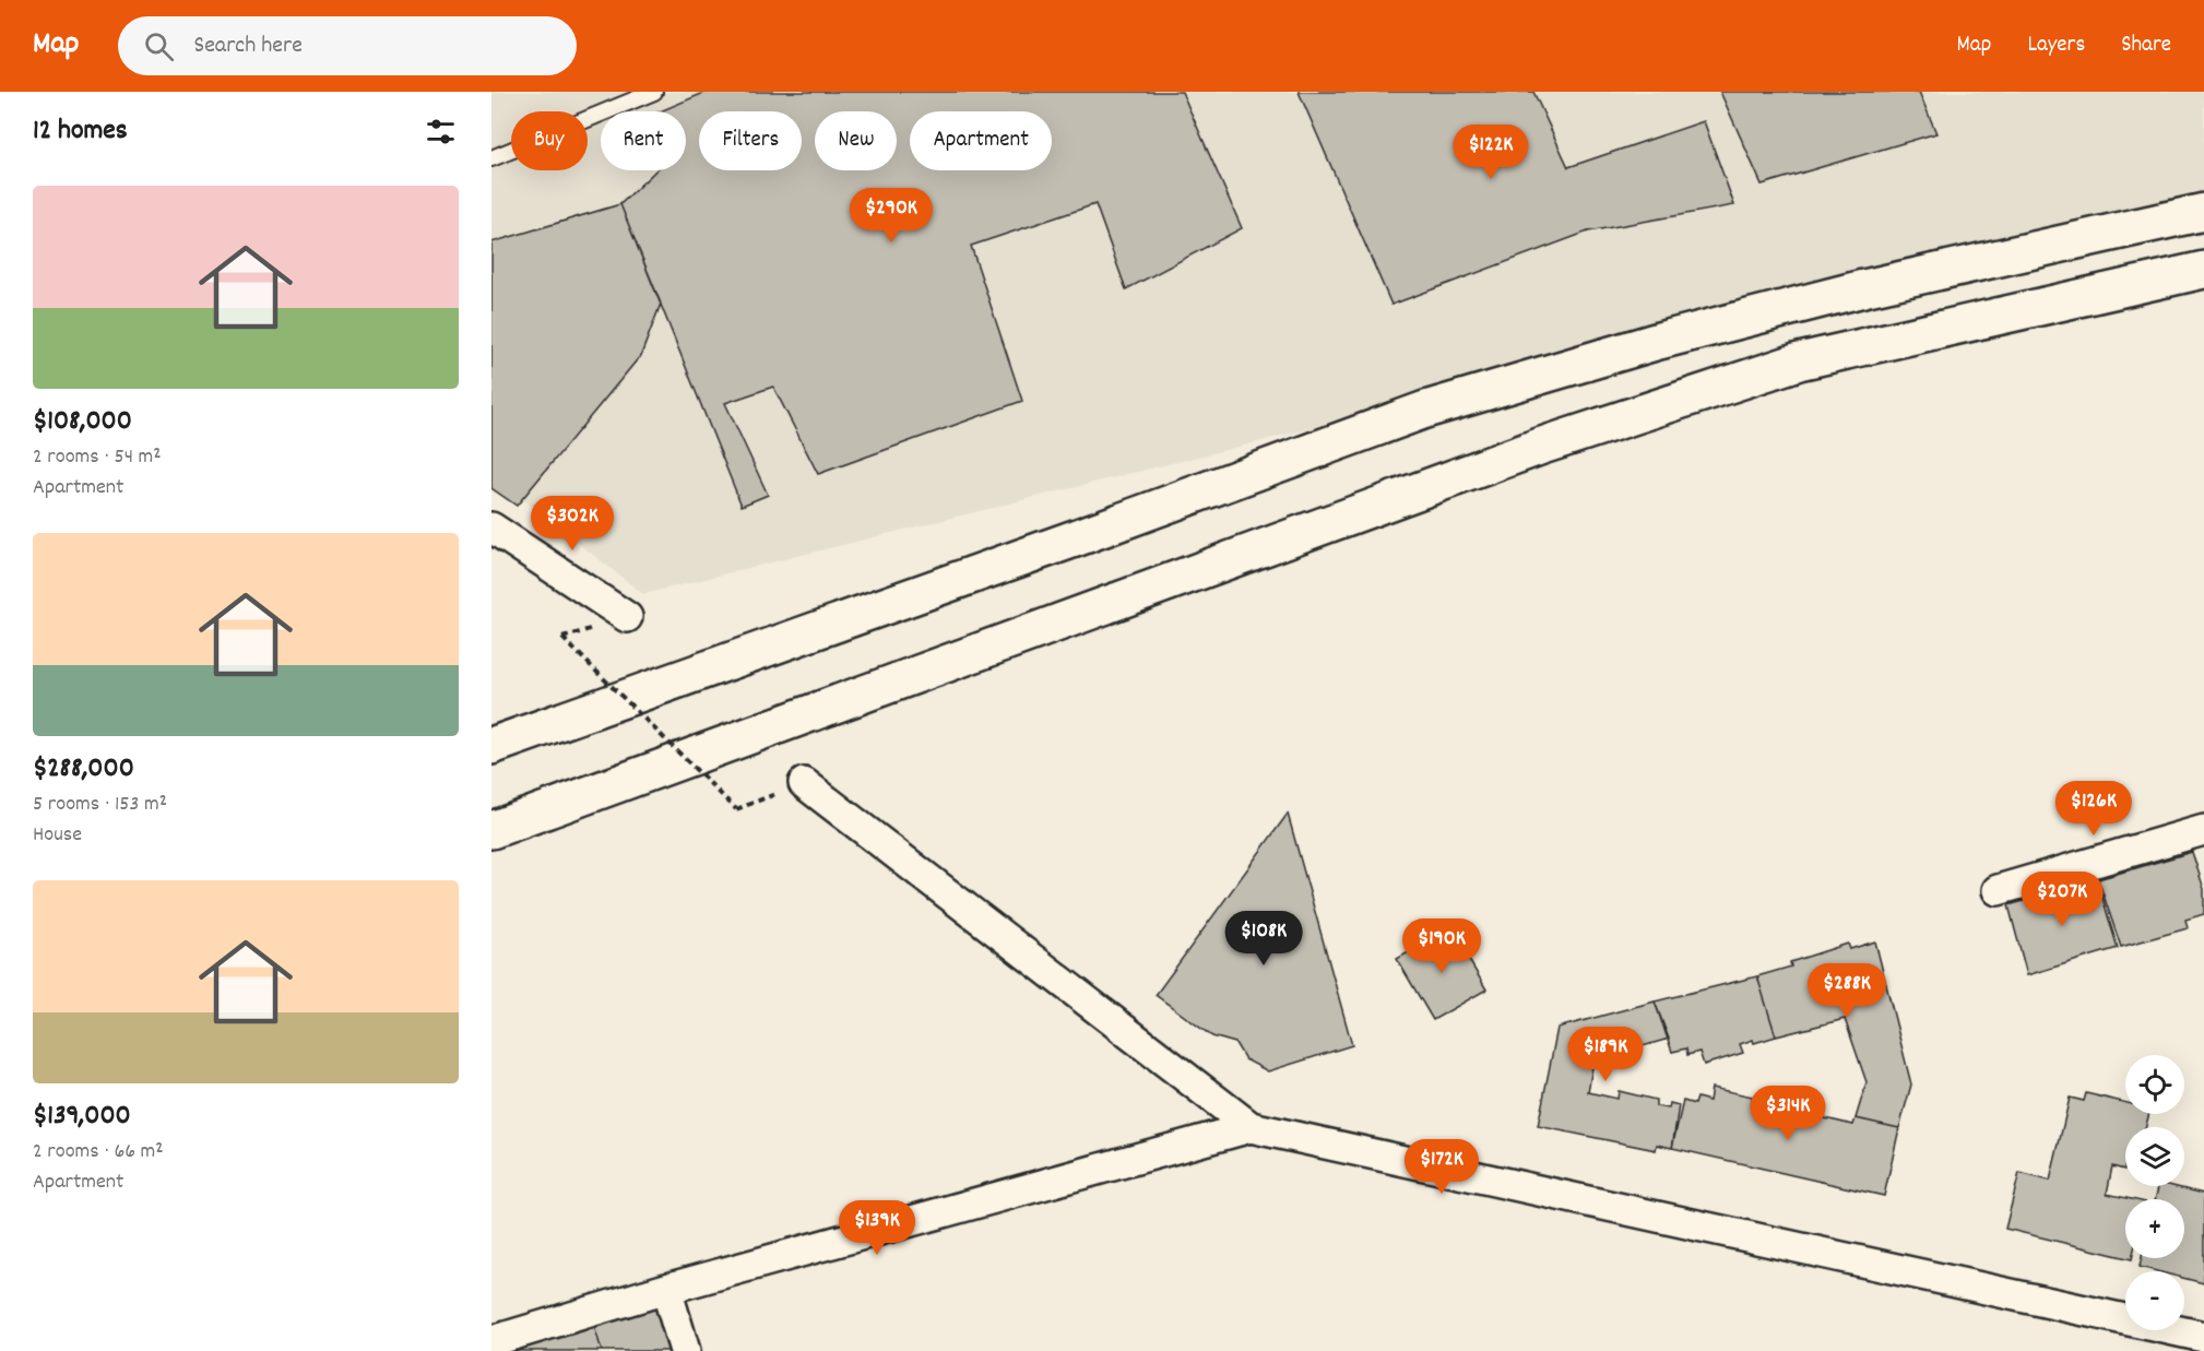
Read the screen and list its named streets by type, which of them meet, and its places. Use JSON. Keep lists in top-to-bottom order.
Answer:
{
  "page": {
    "header": "Map",
    "search": "Search here",
    "nav": ["Map", "Layers", "Share"],
    "heading": "12 homes",
    "chip": [
      "Buy",
      "Rent",
      "Filters",
      "New",
      "Apartment"
    ],
    "price": [
      "$122K",
      "$290K",
      "$302K",
      "$126K",
      "$207K",
      "$108K",
      "$190K",
      "$288K",
      "$189K",
      "$314K",
      "$172K",
      "$139K"
    ],
    "list": [
      {
        "name": "$108,000",
        "note": "2 rooms · 54 m² · Apartment"
      },
      {
        "name": "$288,000",
        "note": "5 rooms · 153 m² · House"
      },
      {
        "name": "$139,000",
        "note": "2 rooms · 66 m² · Apartment"
      }
    ],
    "map_buttons": ["+", "−"]
  }
}
